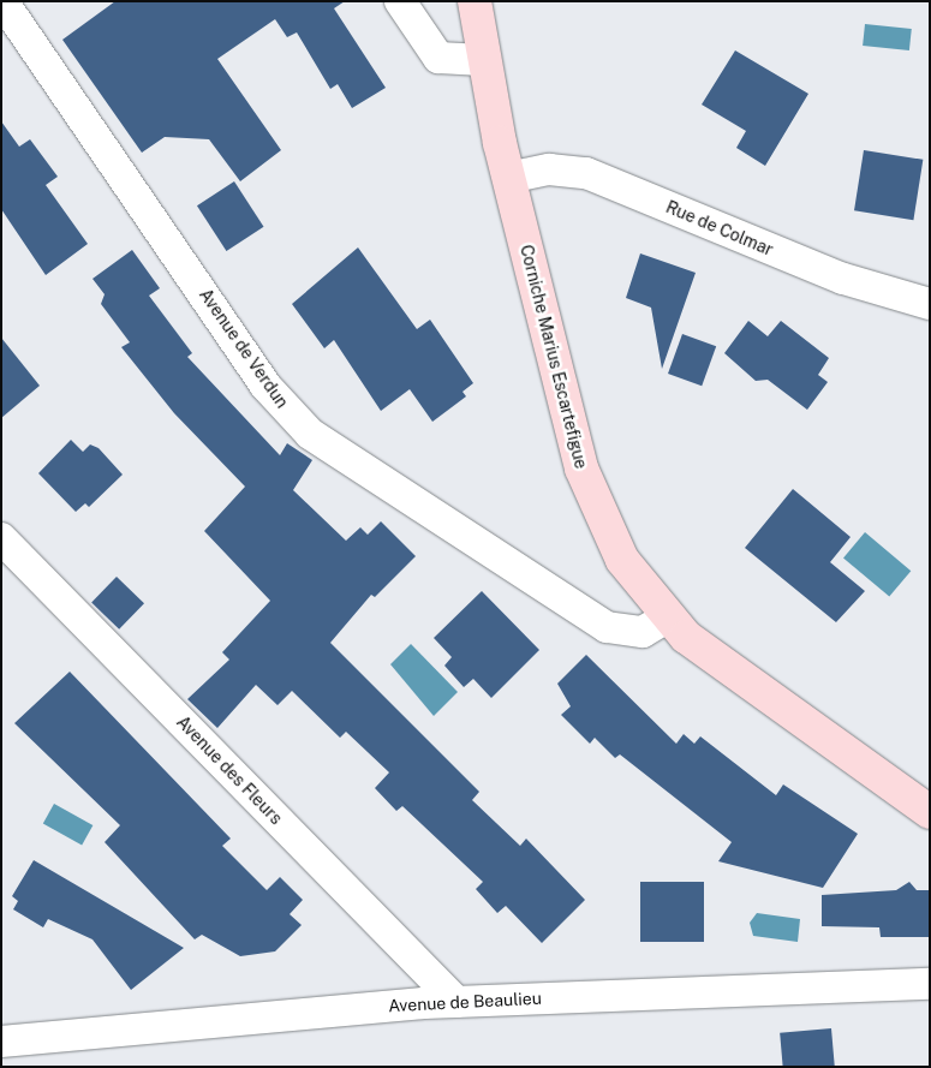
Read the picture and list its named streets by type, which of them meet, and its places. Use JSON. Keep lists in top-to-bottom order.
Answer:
{
  "streets": {
    "main road": ["Corniche Marius Escartefigue"],
    "street": [
      "Rue de Colmar",
      "Avenue de Verdun",
      "Avenue des Fleurs",
      "Avenue de Beaulieu"
    ]
  },
  "crossings": [
    ["Rue de Colmar", "Corniche Marius Escartefigue"],
    ["Avenue de Verdun", "Corniche Marius Escartefigue"],
    ["Avenue des Fleurs", "Avenue de Beaulieu"]
  ]
}
